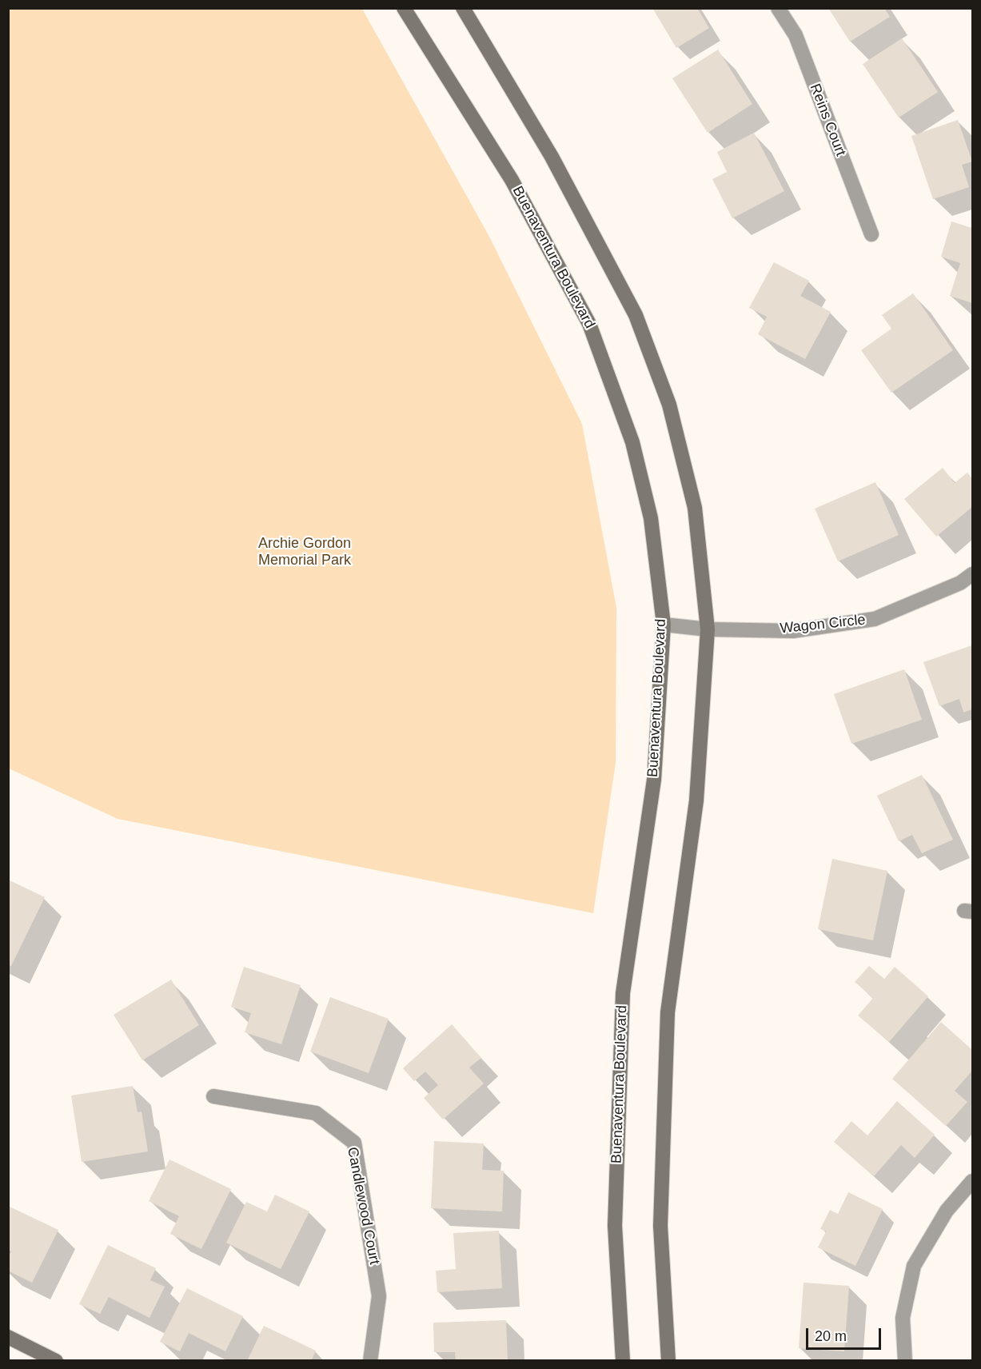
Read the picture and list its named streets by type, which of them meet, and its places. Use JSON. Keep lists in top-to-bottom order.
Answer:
{
  "streets": {
    "main road": ["Buenaventura Boulevard"],
    "street": ["Reins Court", "Wagon Circle", "Candlewood Court"]
  },
  "crossings": [
    ["Buenaventura Boulevard", "Wagon Circle"]
  ],
  "parks": ["Archie Gordon Memorial Park"],
  "scale_bar": "20 m"
}
